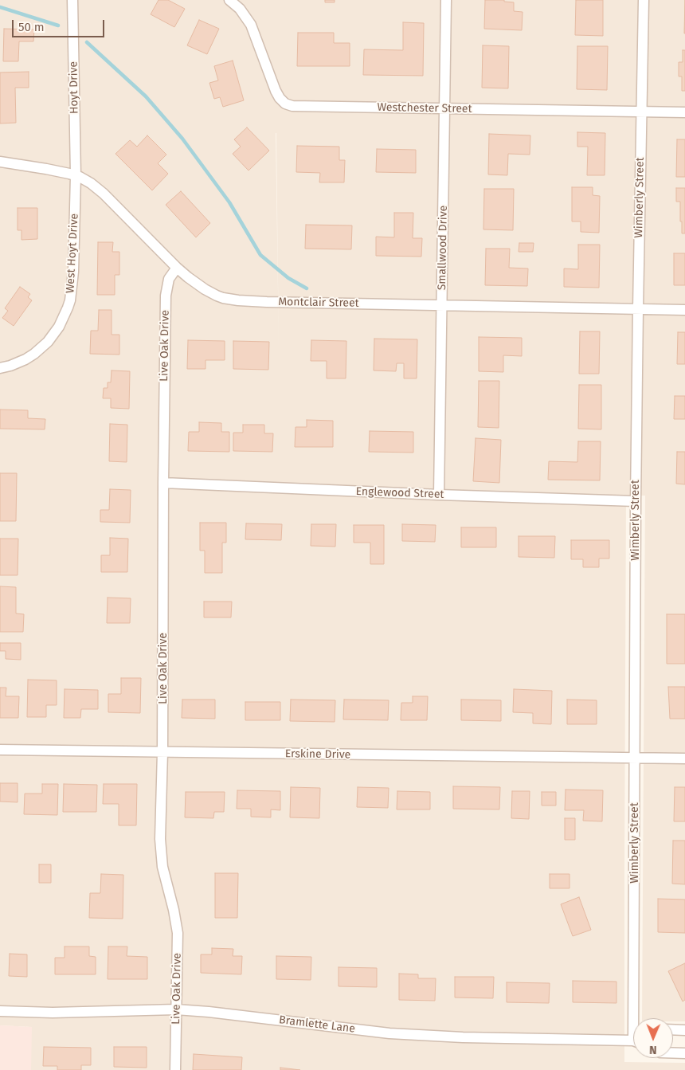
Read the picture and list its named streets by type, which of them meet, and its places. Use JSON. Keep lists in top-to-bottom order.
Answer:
{
  "streets": {
    "street": [
      "Hoyt Drive",
      "Westchester Street",
      "Wimberly Street",
      "Smallwood Drive",
      "West Hoyt Drive",
      "Montclair Street",
      "Live Oak Drive",
      "Englewood Street",
      "Erskine Drive",
      "Bramlette Lane"
    ]
  },
  "crossings": [
    ["Hoyt Drive", "West Hoyt Drive"],
    ["Hoyt Drive", "Montclair Street"],
    ["Westchester Street", "Wimberly Street"],
    ["Westchester Street", "Smallwood Drive"],
    ["Wimberly Street", "Montclair Street"],
    ["Wimberly Street", "Englewood Street"],
    ["Wimberly Street", "Erskine Drive"],
    ["Smallwood Drive", "Montclair Street"],
    ["Smallwood Drive", "Englewood Street"],
    ["West Hoyt Drive", "Montclair Street"],
    ["Montclair Street", "Live Oak Drive"],
    ["Live Oak Drive", "Englewood Street"],
    ["Live Oak Drive", "Erskine Drive"],
    ["Live Oak Drive", "Bramlette Lane"]
  ],
  "scale_bar": "50 m",
  "north": "bottom"
}
